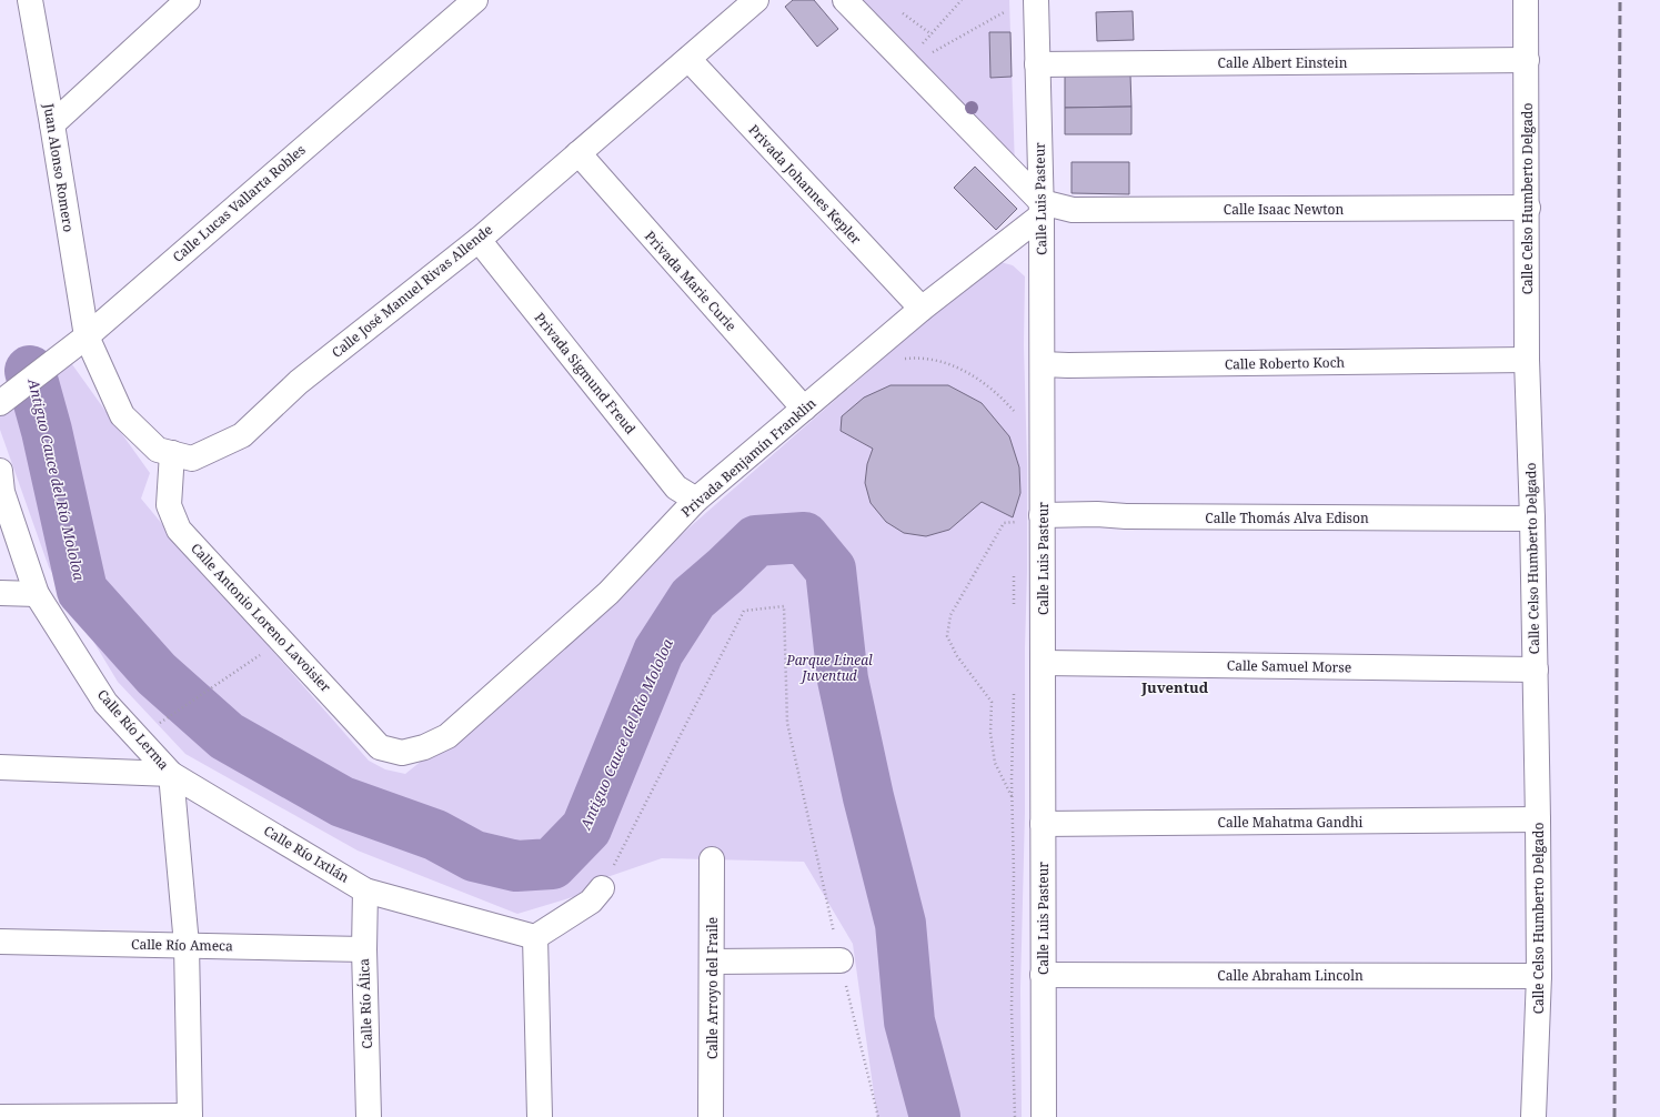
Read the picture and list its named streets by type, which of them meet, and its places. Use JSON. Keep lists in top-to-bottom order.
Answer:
{
  "streets": {
    "street": [
      "Calle Albert Einstein",
      "Juan Alonso Romero",
      "Privada Johannes Kepler",
      "Calle Luis Pasteur",
      "Calle Celso Humberto Delgado",
      "Calle Lucas Vallarta Robles",
      "Calle Isaac Newton",
      "Privada Marie Curie",
      "Calle José Manuel Rivas Allende",
      "Calle Roberto Koch",
      "Privada Sigmund Freud",
      "Privada Benjamín Franklin",
      "Calle Thomás Alva Edison",
      "Calle Antonio Loreno Lavoisier",
      "Calle Samuel Morse",
      "Calle Río Lerma",
      "Calle Mahatma Gandhi",
      "Calle Río Ixtlán",
      "Calle Río Ameca",
      "Calle Abraham Lincoln",
      "Calle Arroyo del Fraile",
      "Calle Río Álica"
    ]
  },
  "crossings": [
    ["Calle Albert Einstein", "Calle Luis Pasteur"],
    ["Calle Albert Einstein", "Calle Celso Humberto Delgado"],
    ["Juan Alonso Romero", "Calle Lucas Vallarta Robles"],
    ["Juan Alonso Romero", "Calle José Manuel Rivas Allende"],
    ["Privada Johannes Kepler", "Calle José Manuel Rivas Allende"],
    ["Privada Johannes Kepler", "Privada Benjamín Franklin"],
    ["Calle Luis Pasteur", "Calle Isaac Newton"],
    ["Calle Luis Pasteur", "Calle Roberto Koch"],
    ["Calle Luis Pasteur", "Privada Benjamín Franklin"],
    ["Calle Luis Pasteur", "Calle Thomás Alva Edison"],
    ["Calle Luis Pasteur", "Calle Samuel Morse"],
    ["Calle Luis Pasteur", "Calle Mahatma Gandhi"],
    ["Calle Luis Pasteur", "Calle Abraham Lincoln"],
    ["Calle Celso Humberto Delgado", "Calle Isaac Newton"],
    ["Calle Celso Humberto Delgado", "Calle Roberto Koch"],
    ["Calle Celso Humberto Delgado", "Calle Thomás Alva Edison"],
    ["Calle Celso Humberto Delgado", "Calle Samuel Morse"],
    ["Calle Celso Humberto Delgado", "Calle Mahatma Gandhi"],
    ["Calle Celso Humberto Delgado", "Calle Abraham Lincoln"],
    ["Calle Lucas Vallarta Robles", "Calle José Manuel Rivas Allende"],
    ["Calle Isaac Newton", "Privada Benjamín Franklin"],
    ["Privada Marie Curie", "Calle José Manuel Rivas Allende"],
    ["Privada Marie Curie", "Privada Benjamín Franklin"],
    ["Calle José Manuel Rivas Allende", "Privada Sigmund Freud"],
    ["Calle José Manuel Rivas Allende", "Calle Antonio Loreno Lavoisier"],
    ["Privada Sigmund Freud", "Privada Benjamín Franklin"],
    ["Privada Benjamín Franklin", "Calle Antonio Loreno Lavoisier"],
    ["Calle Río Lerma", "Calle Río Ixtlán"],
    ["Calle Río Lerma", "Calle Río Ameca"],
    ["Calle Río Ixtlán", "Calle Río Álica"],
    ["Calle Río Ameca", "Calle Río Álica"]
  ],
  "districts": ["Juventud"],
  "water": ["Antiguo Cauce del Río Mololoa"],
  "parks": ["Parque Lineal Juventud"]
}
